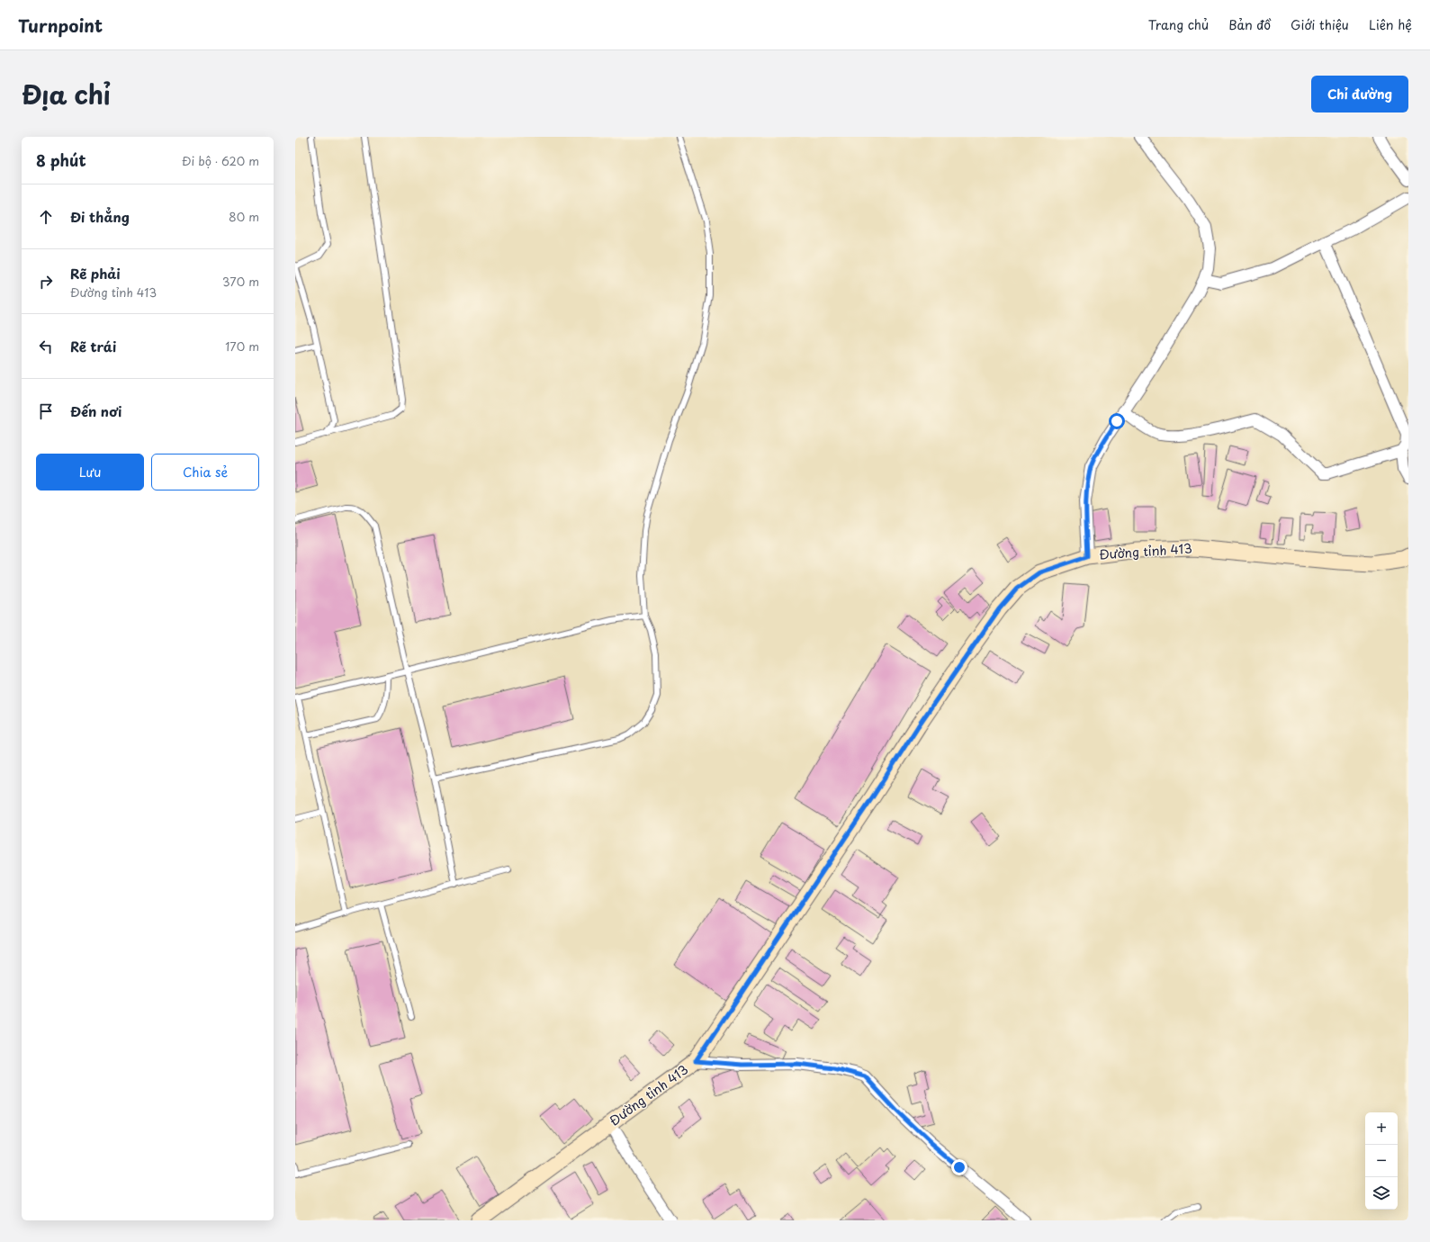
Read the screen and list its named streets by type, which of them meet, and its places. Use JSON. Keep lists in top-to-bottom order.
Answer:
{
  "streets": {
    "main road": ["Đường tỉnh 413"]
  },
  "page": {
    "header": "Turnpoint",
    "nav": [
      "Trang chủ",
      "Bản đồ",
      "Giới thiệu",
      "Liên hệ"
    ],
    "title": "Địa chỉ",
    "buttons": [
      "Chỉ đường",
      ["Lưu", "Chia sẻ"]
    ],
    "heading": ["8 phút", "Đi bộ · 620 m"],
    "list": [
      ["Đi thẳng", "80 m"],
      ["Rẽ phải", "Đường tỉnh 413", "370 m"],
      ["Rẽ trái", "170 m"],
      "Đến nơi"
    ],
    "map_buttons": ["+", "−"]
  }
}
